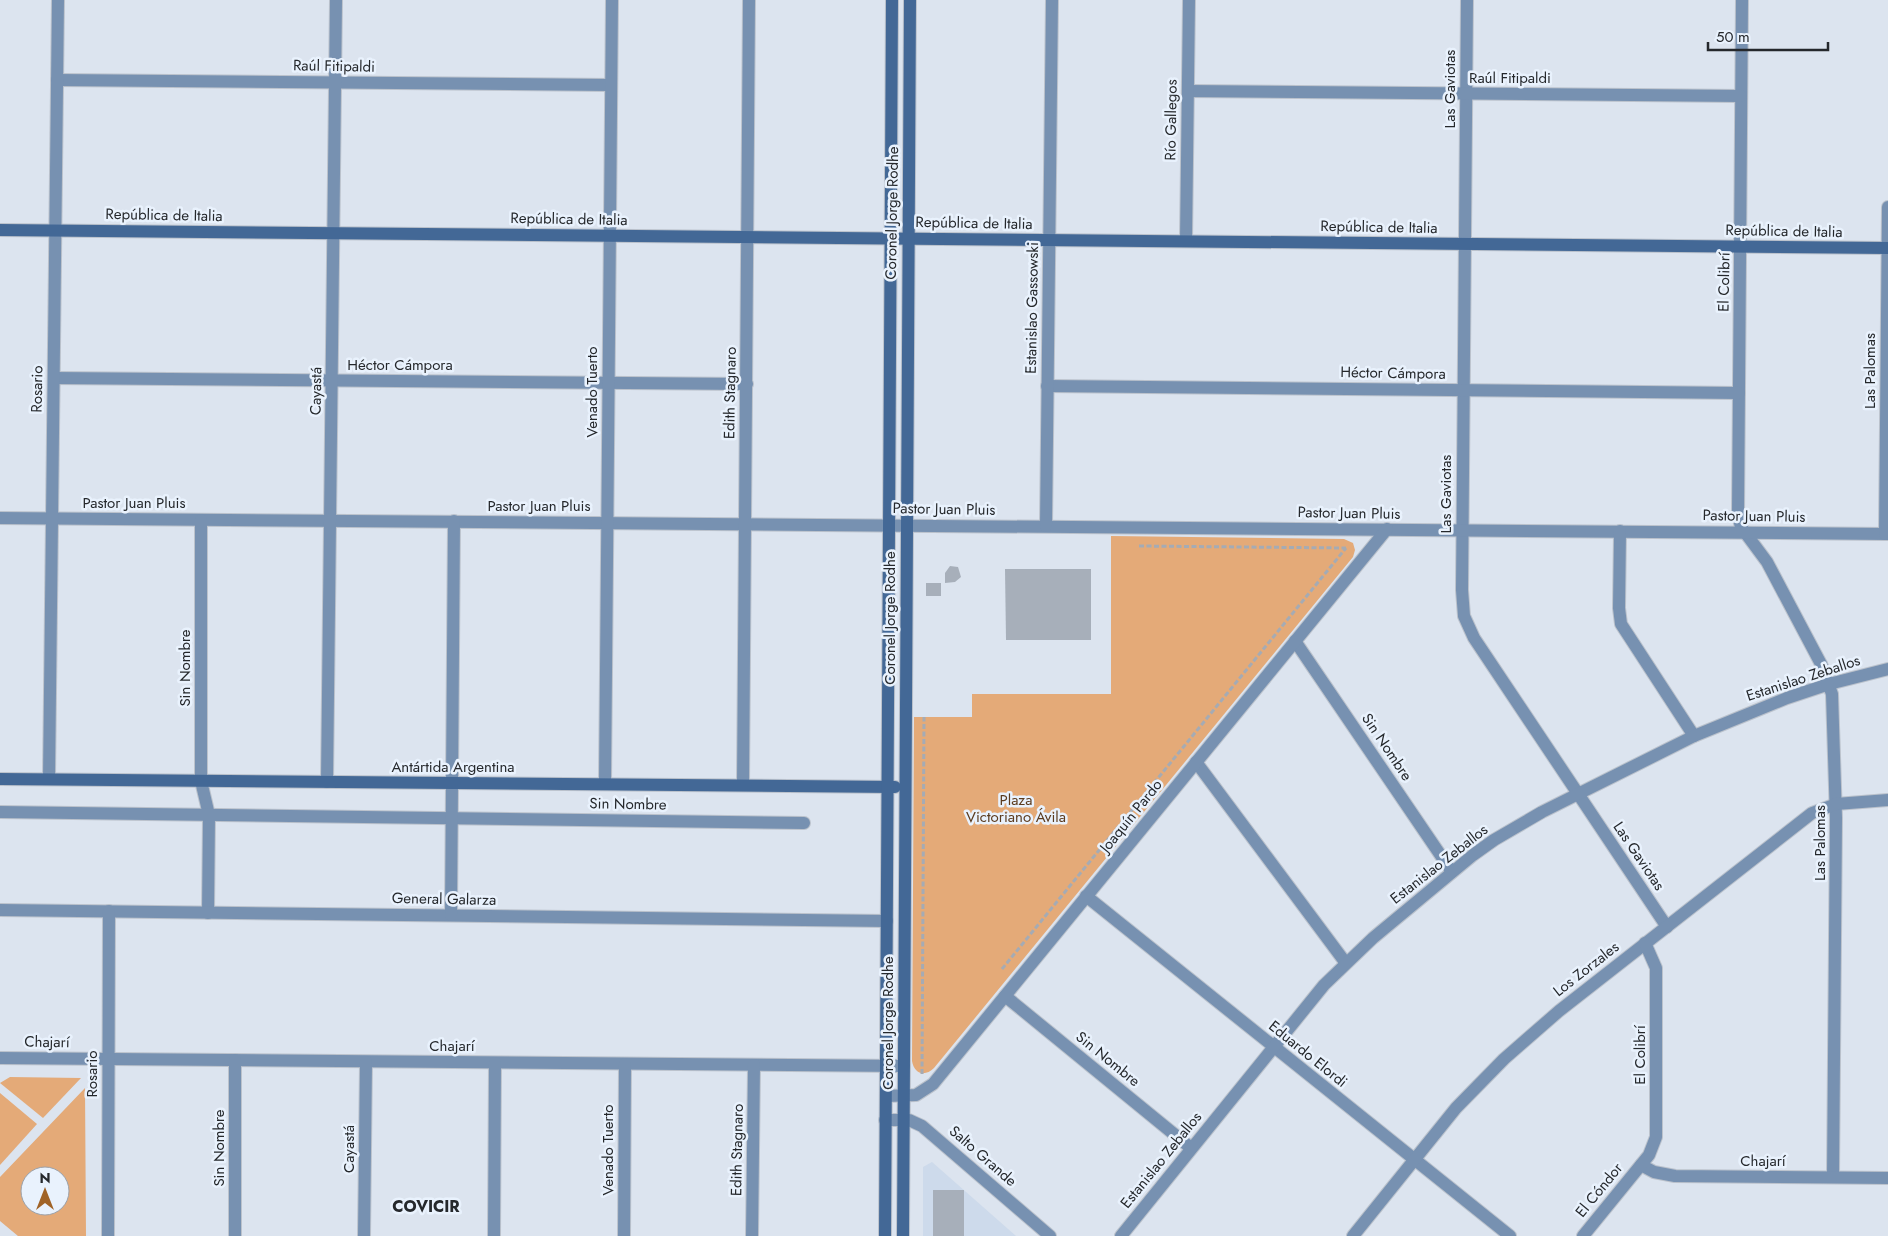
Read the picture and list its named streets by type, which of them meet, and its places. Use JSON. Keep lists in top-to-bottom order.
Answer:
{
  "streets": {
    "street": [
      "Raúl Fitipaldi",
      "Las Gaviotas",
      "Río Gallegos",
      "Coronel Jorge Rodhe",
      "República de Italia",
      "El Colibrí",
      "Estanislao Gassowski",
      "Héctor Cámpora",
      "Las Palomas",
      "Rosario",
      "Cayastá",
      "Venado Tuerto",
      "Edith Stagnaro",
      "Pastor Juan Pluis",
      "Sin Nombre",
      "Estanislao Zeballos",
      "Antártida Argentina",
      "Joaquín Pardo",
      "General Galarza",
      "Los Zorzales",
      "Chajarí",
      "Eduardo Elordi",
      "Salto Grande",
      "El Cóndor"
    ]
  },
  "crossings": [
    ["Raúl Fitipaldi", "Las Gaviotas"],
    ["Raúl Fitipaldi", "Río Gallegos"],
    ["Raúl Fitipaldi", "El Colibrí"],
    ["Raúl Fitipaldi", "Rosario"],
    ["Raúl Fitipaldi", "Cayastá"],
    ["Raúl Fitipaldi", "Venado Tuerto"],
    ["Las Gaviotas", "República de Italia"],
    ["Las Gaviotas", "Héctor Cámpora"],
    ["Las Gaviotas", "Pastor Juan Pluis"],
    ["Las Gaviotas", "Estanislao Zeballos"],
    ["Las Gaviotas", "Los Zorzales"],
    ["Río Gallegos", "República de Italia"],
    ["Coronel Jorge Rodhe", "República de Italia"],
    ["Coronel Jorge Rodhe", "Pastor Juan Pluis"],
    ["Coronel Jorge Rodhe", "Antártida Argentina"],
    ["Coronel Jorge Rodhe", "Joaquín Pardo"],
    ["Coronel Jorge Rodhe", "General Galarza"],
    ["Coronel Jorge Rodhe", "Chajarí"],
    ["Coronel Jorge Rodhe", "Salto Grande"],
    ["República de Italia", "El Colibrí"],
    ["República de Italia", "Estanislao Gassowski"],
    ["República de Italia", "Las Palomas"],
    ["República de Italia", "Rosario"],
    ["República de Italia", "Cayastá"],
    ["República de Italia", "Venado Tuerto"],
    ["República de Italia", "Edith Stagnaro"],
    ["El Colibrí", "Héctor Cámpora"],
    ["El Colibrí", "Las Palomas"],
    ["El Colibrí", "Pastor Juan Pluis"],
    ["El Colibrí", "Los Zorzales"],
    ["El Colibrí", "Chajarí"],
    ["El Colibrí", "El Cóndor"],
    ["Estanislao Gassowski", "Héctor Cámpora"],
    ["Estanislao Gassowski", "Pastor Juan Pluis"],
    ["Héctor Cámpora", "Rosario"],
    ["Héctor Cámpora", "Cayastá"],
    ["Héctor Cámpora", "Venado Tuerto"],
    ["Héctor Cámpora", "Edith Stagnaro"],
    ["Las Palomas", "Pastor Juan Pluis"],
    ["Las Palomas", "Estanislao Zeballos"],
    ["Las Palomas", "Los Zorzales"],
    ["Las Palomas", "Chajarí"],
    ["Rosario", "Pastor Juan Pluis"],
    ["Rosario", "Antártida Argentina"],
    ["Rosario", "General Galarza"],
    ["Rosario", "Chajarí"],
    ["Cayastá", "Pastor Juan Pluis"],
    ["Cayastá", "Antártida Argentina"],
    ["Cayastá", "Chajarí"],
    ["Venado Tuerto", "Pastor Juan Pluis"],
    ["Venado Tuerto", "Antártida Argentina"],
    ["Venado Tuerto", "Chajarí"],
    ["Edith Stagnaro", "Pastor Juan Pluis"],
    ["Edith Stagnaro", "Antártida Argentina"],
    ["Edith Stagnaro", "Chajarí"],
    ["Pastor Juan Pluis", "Sin Nombre"],
    ["Pastor Juan Pluis", "Joaquín Pardo"],
    ["Sin Nombre", "Estanislao Zeballos"],
    ["Sin Nombre", "Antártida Argentina"],
    ["Sin Nombre", "Joaquín Pardo"],
    ["Sin Nombre", "General Galarza"],
    ["Sin Nombre", "Chajarí"],
    ["Estanislao Zeballos", "Eduardo Elordi"],
    ["Joaquín Pardo", "Eduardo Elordi"],
    ["Los Zorzales", "Eduardo Elordi"],
    ["Chajarí", "El Cóndor"]
  ],
  "districts": ["COVICIR"],
  "parks": ["Plaza Victoriano Ávila"],
  "scale_bar": "50 m",
  "north": "top"
}
